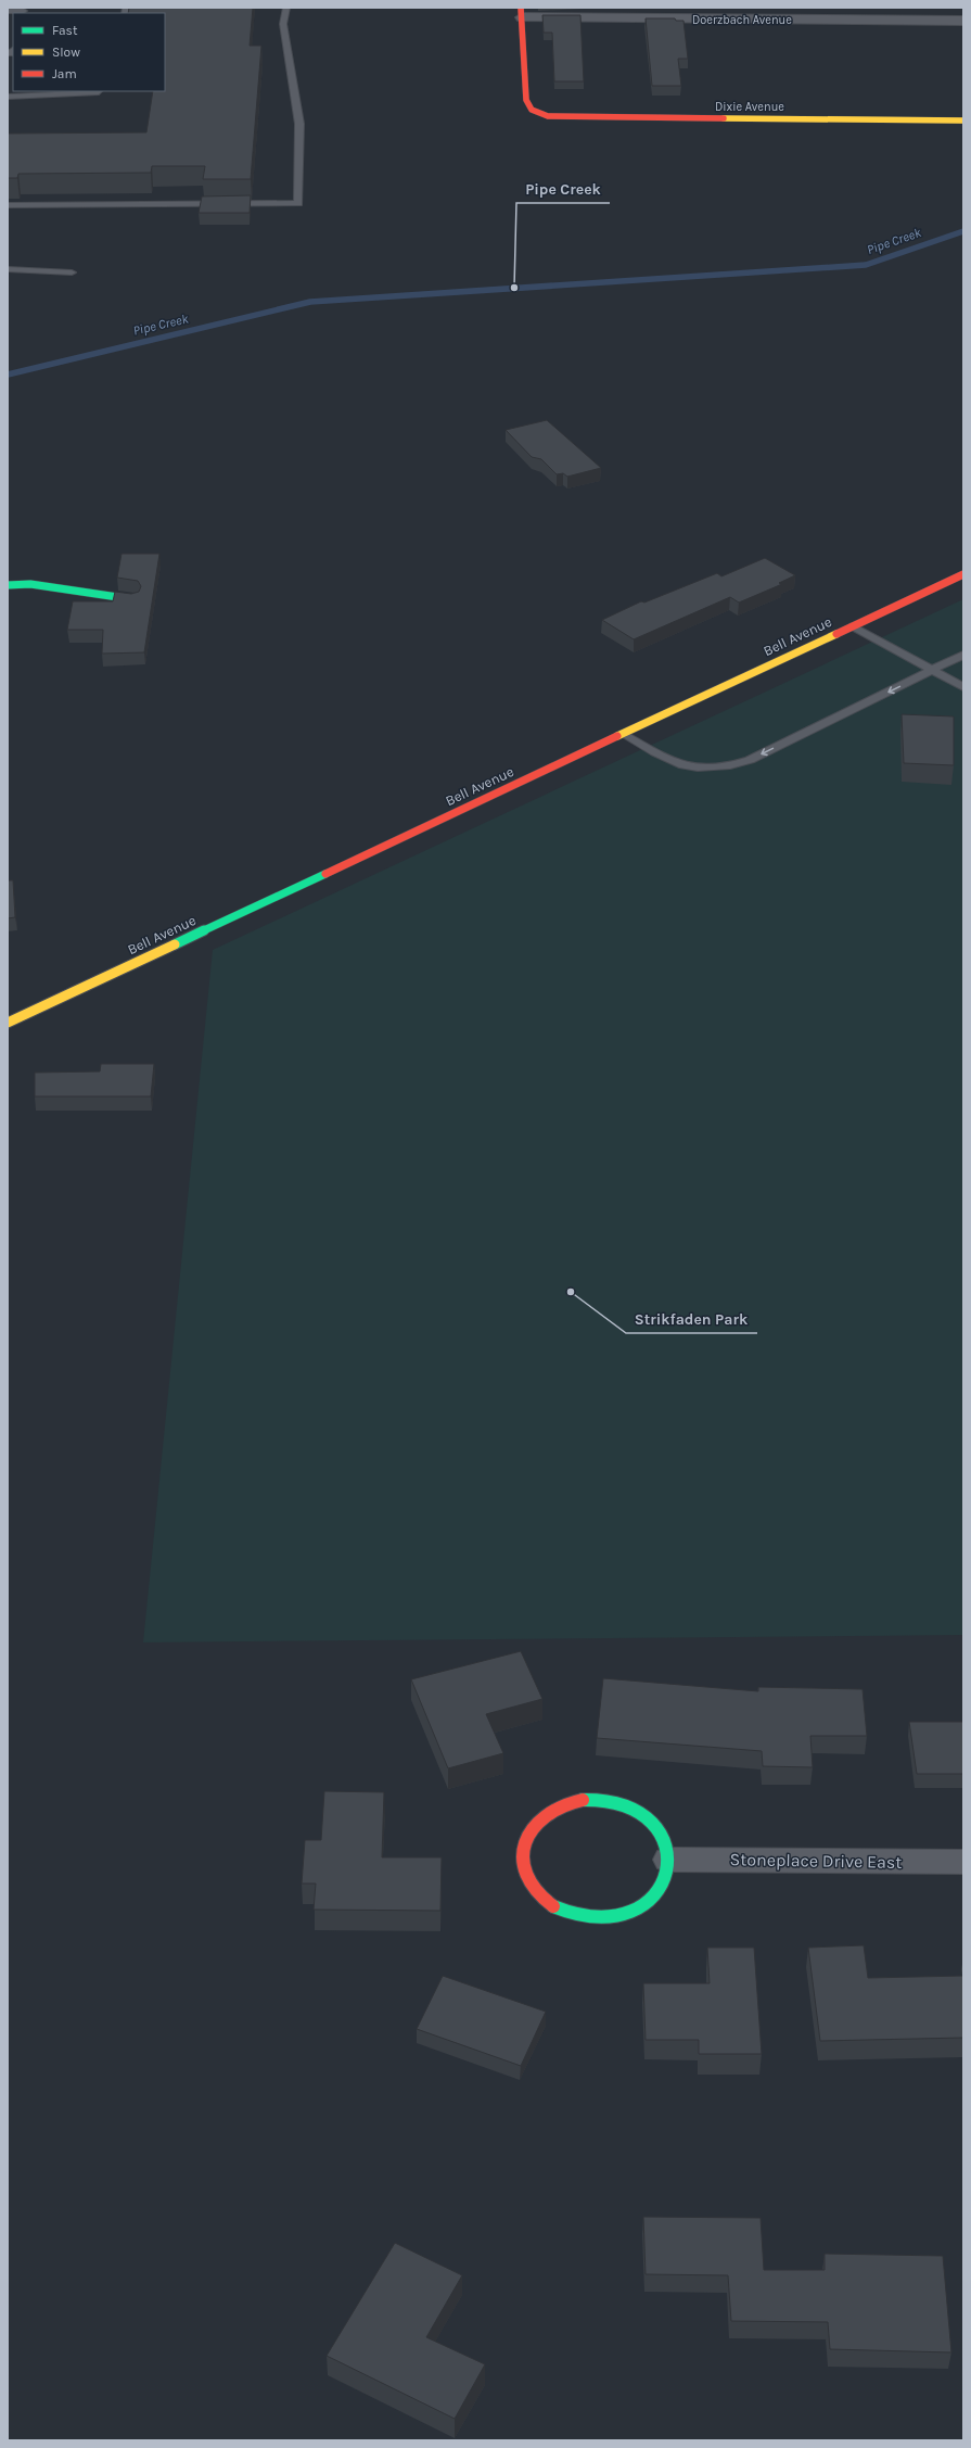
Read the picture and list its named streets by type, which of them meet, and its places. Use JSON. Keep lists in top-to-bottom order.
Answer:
{
  "streets": {
    "street": [
      "Doerzbach Avenue",
      "Dixie Avenue",
      "Bell Avenue",
      "Stoneplace Drive East"
    ]
  },
  "crossings": [
    ["Doerzbach Avenue", "Dixie Avenue"]
  ],
  "water": ["Pipe Creek"],
  "places": ["Pipe Creek", "Strikfaden Park"],
  "legend": ["Fast", "Slow", "Jam"]
}
